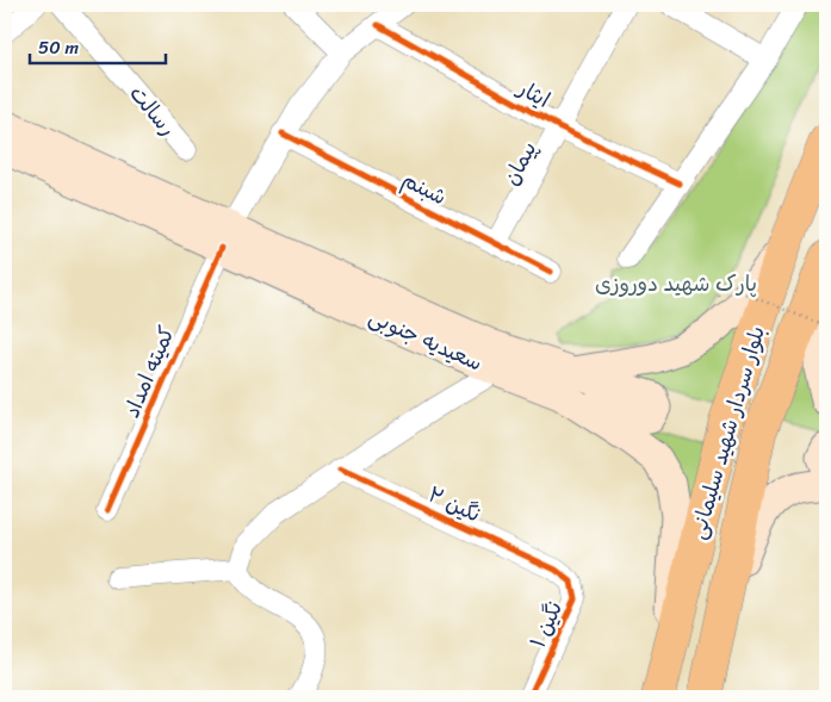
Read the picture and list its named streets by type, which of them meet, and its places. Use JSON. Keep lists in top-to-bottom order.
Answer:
{
  "streets": {
    "highway": ["بلوار سردار شهید سلیمانی"],
    "main road": ["سعیدیه جنوبی"],
    "street": [
      "ایثار",
      "رسالت",
      "پیمان",
      "شبنم",
      "کمیته امداد",
      "نگین ۲",
      "نگین ۱"
    ]
  },
  "crossings": [
    ["ایثار", "پیمان"],
    ["ایثار", "کمیته امداد"],
    ["پیمان", "شبنم"],
    ["شبنم", "کمیته امداد"],
    ["سعیدیه جنوبی", "کمیته امداد"],
    ["سعیدیه جنوبی", "بلوار سردار شهید سلیمانی"],
    ["نگین ۲", "نگین ۱"]
  ],
  "parks": ["پارک شهید دوروزی"],
  "scale_bar": "50 m"
}
